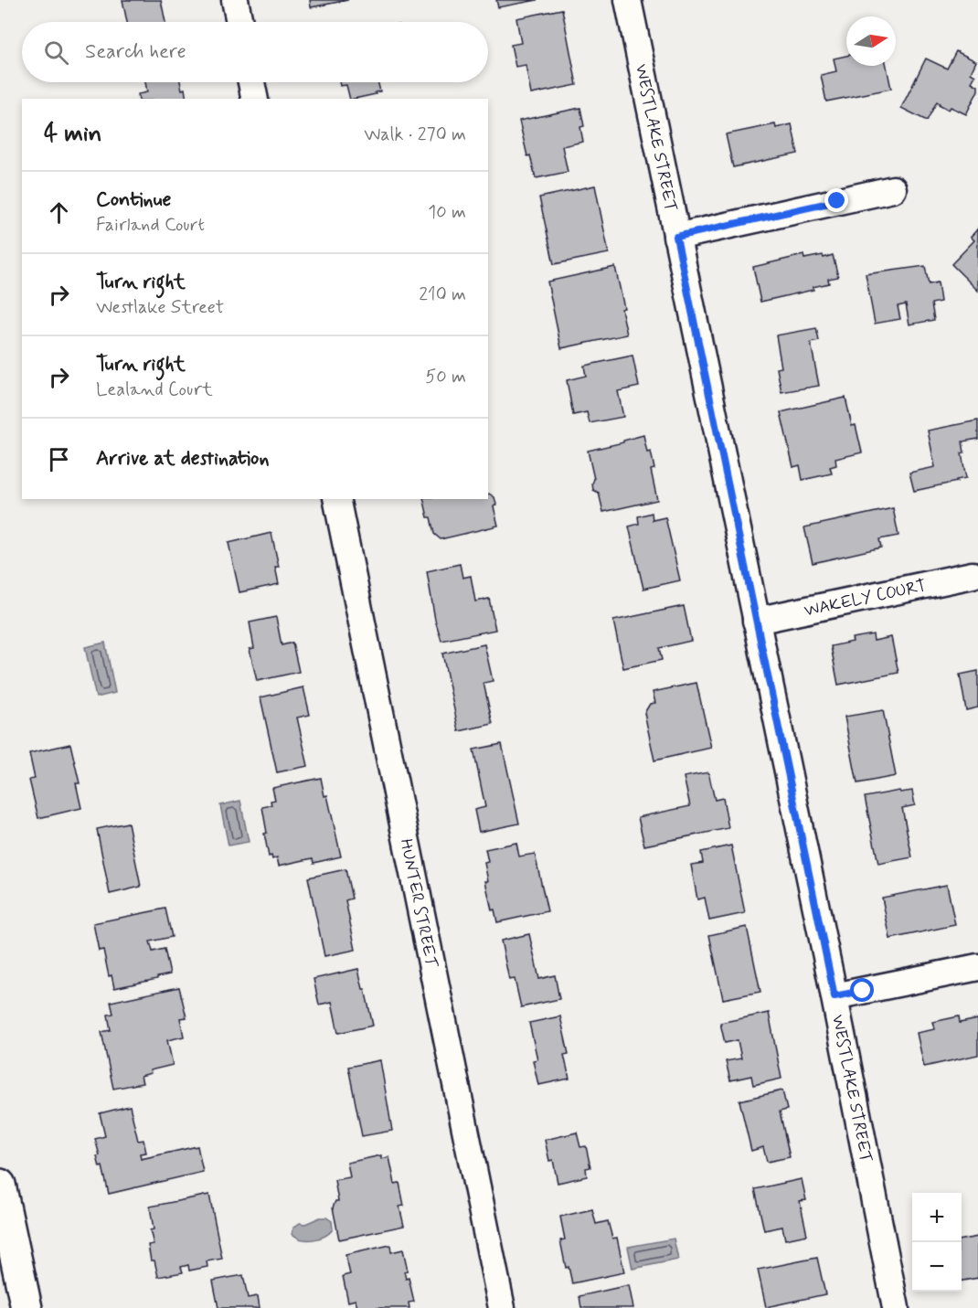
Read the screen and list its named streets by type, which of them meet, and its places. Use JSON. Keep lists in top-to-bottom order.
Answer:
{
  "streets": {
    "street": ["WESTLAKE STREET", "WAKELY COURT", "HUNTER STREET"]
  },
  "crossings": [
    ["WESTLAKE STREET", "WAKELY COURT"]
  ],
  "north": "right",
  "page": {
    "search": "Search here",
    "heading": ["4 min", "Walk · 270 m"],
    "list": [
      ["Continue", "Fairland Court", "10 m"],
      ["Turn right", "Westlake Street", "210 m"],
      ["Turn right", "Lealand Court", "50 m"],
      "Arrive at destination"
    ],
    "map_buttons": ["+", "−"]
  }
}
